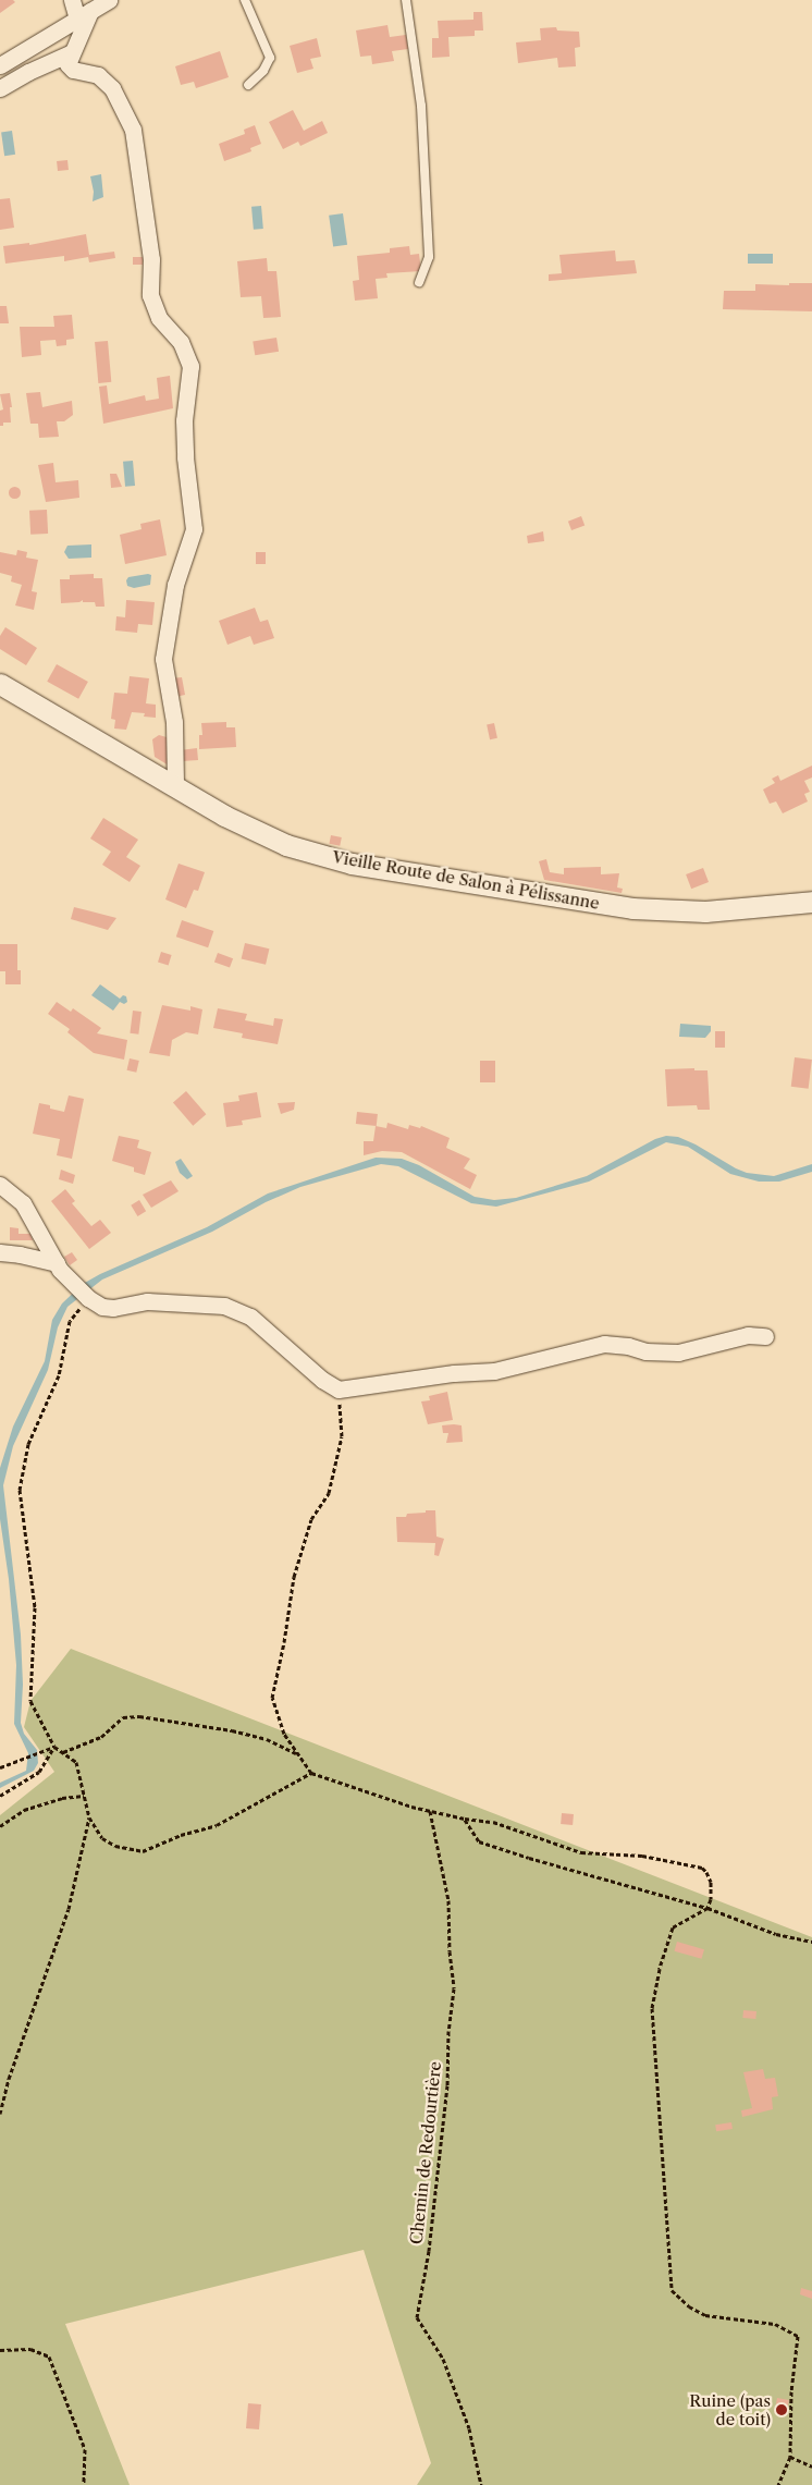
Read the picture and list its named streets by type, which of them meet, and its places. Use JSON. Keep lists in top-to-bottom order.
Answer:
{
  "streets": {
    "street": ["Vieille Route de Salon à Pélissanne"],
    "path": ["Chemin de Redourtière"]
  },
  "places": ["Ruine (pas de toit)"]
}
